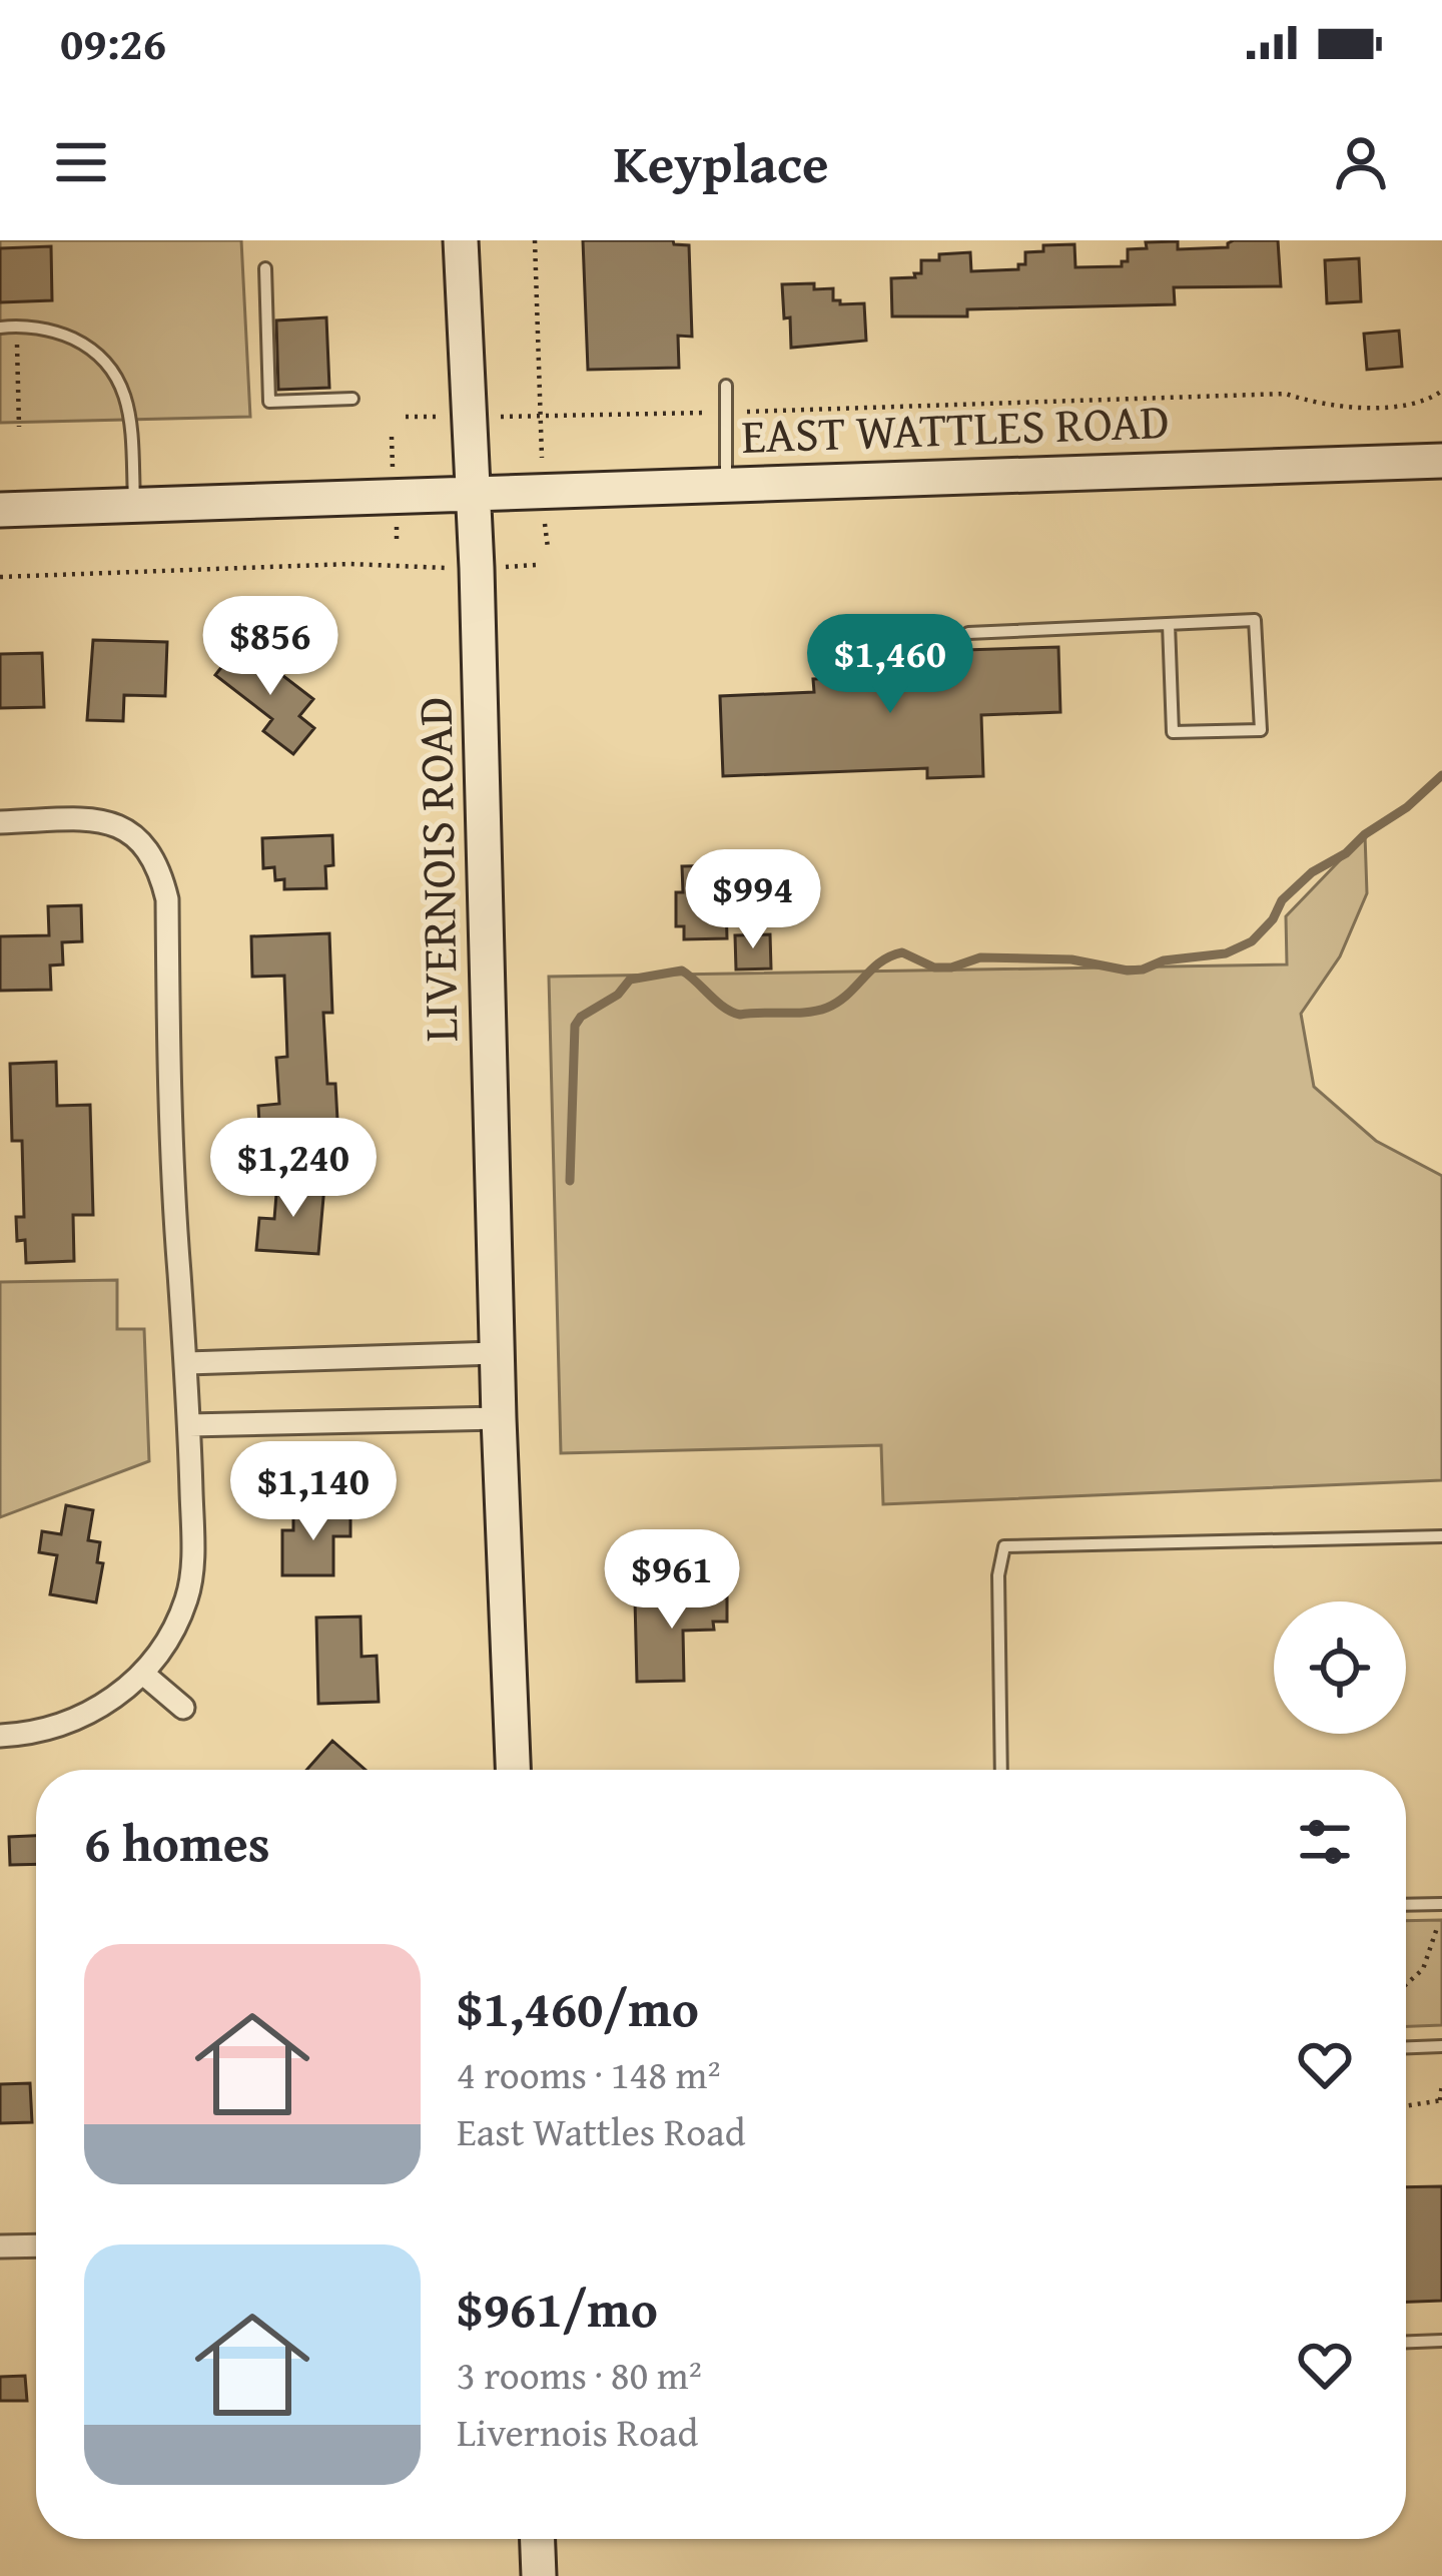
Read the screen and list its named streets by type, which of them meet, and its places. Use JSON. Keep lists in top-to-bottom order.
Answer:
{
  "streets": {
    "main road": ["EAST WATTLES ROAD", "LIVERNOIS ROAD"]
  },
  "crossings": [
    ["EAST WATTLES ROAD", "LIVERNOIS ROAD"]
  ],
  "page": {
    "status": "09:26",
    "header": "Keyplace",
    "price": [
      "$856",
      "$1,460",
      "$994",
      "$1,240",
      "$1,140",
      "$961"
    ],
    "heading": "6 homes",
    "list": [
      {
        "name": "$1,460/mo",
        "note": "4 rooms · 148 m² · East Wattles Road"
      },
      {
        "name": "$961/mo",
        "note": "3 rooms · 80 m² · Livernois Road"
      }
    ]
  }
}
